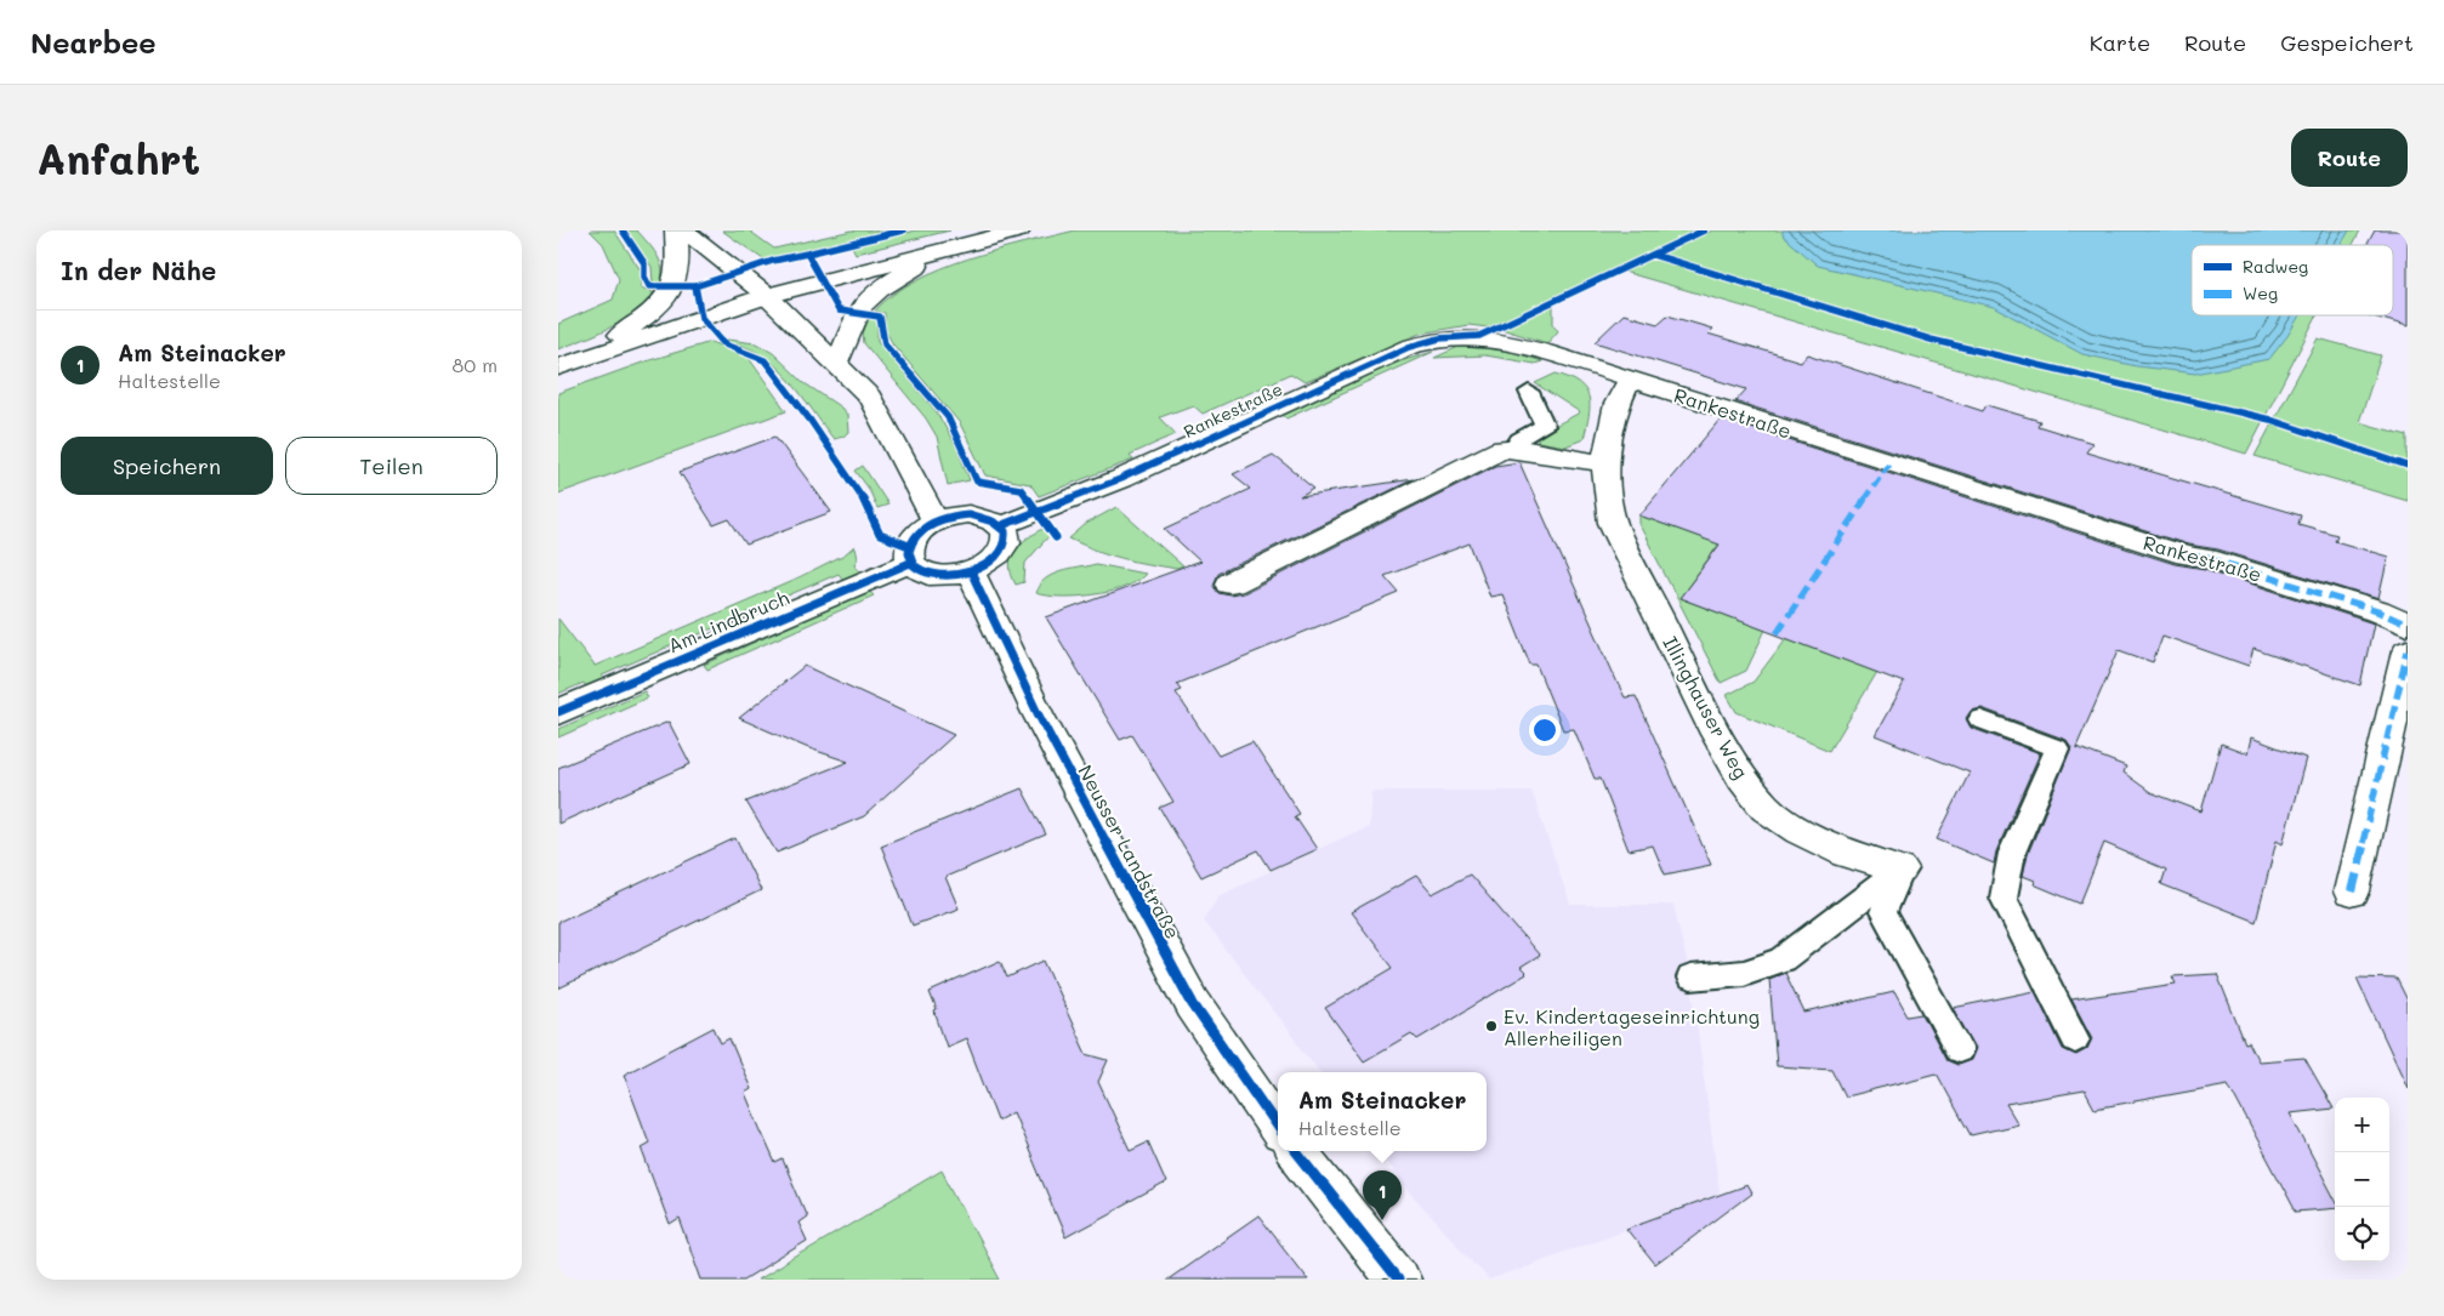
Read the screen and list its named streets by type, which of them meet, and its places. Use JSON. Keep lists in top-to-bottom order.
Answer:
{
  "streets": {
    "street": [
      "Rankestraße",
      "Am Lindbruch",
      "Illinghauser Weg",
      "Neusser Landstraße"
    ]
  },
  "crossings": [
    ["Rankestraße", "Am Lindbruch"],
    ["Rankestraße", "Illinghauser Weg"],
    ["Rankestraße", "Neusser Landstraße"],
    ["Am Lindbruch", "Neusser Landstraße"]
  ],
  "places": ["Ev. Kindertageseinrichtung Allerheiligen"],
  "legend": ["Radweg", "Weg"],
  "page": {
    "header": "Nearbee",
    "nav": ["Karte", "Route", "Gespeichert"],
    "buttons": [
      "Route",
      ["Speichern", "Teilen"]
    ],
    "title": "Anfahrt",
    "heading": "In der Nähe",
    "list": [
      {
        "mark": "1",
        "name": "Am Steinacker",
        "note": "Haltestelle",
        "value": "80 m"
      }
    ],
    "popup": ["Am Steinacker", "Haltestelle"],
    "map_buttons": ["+", "−"],
    "pins": "1"
  }
}
